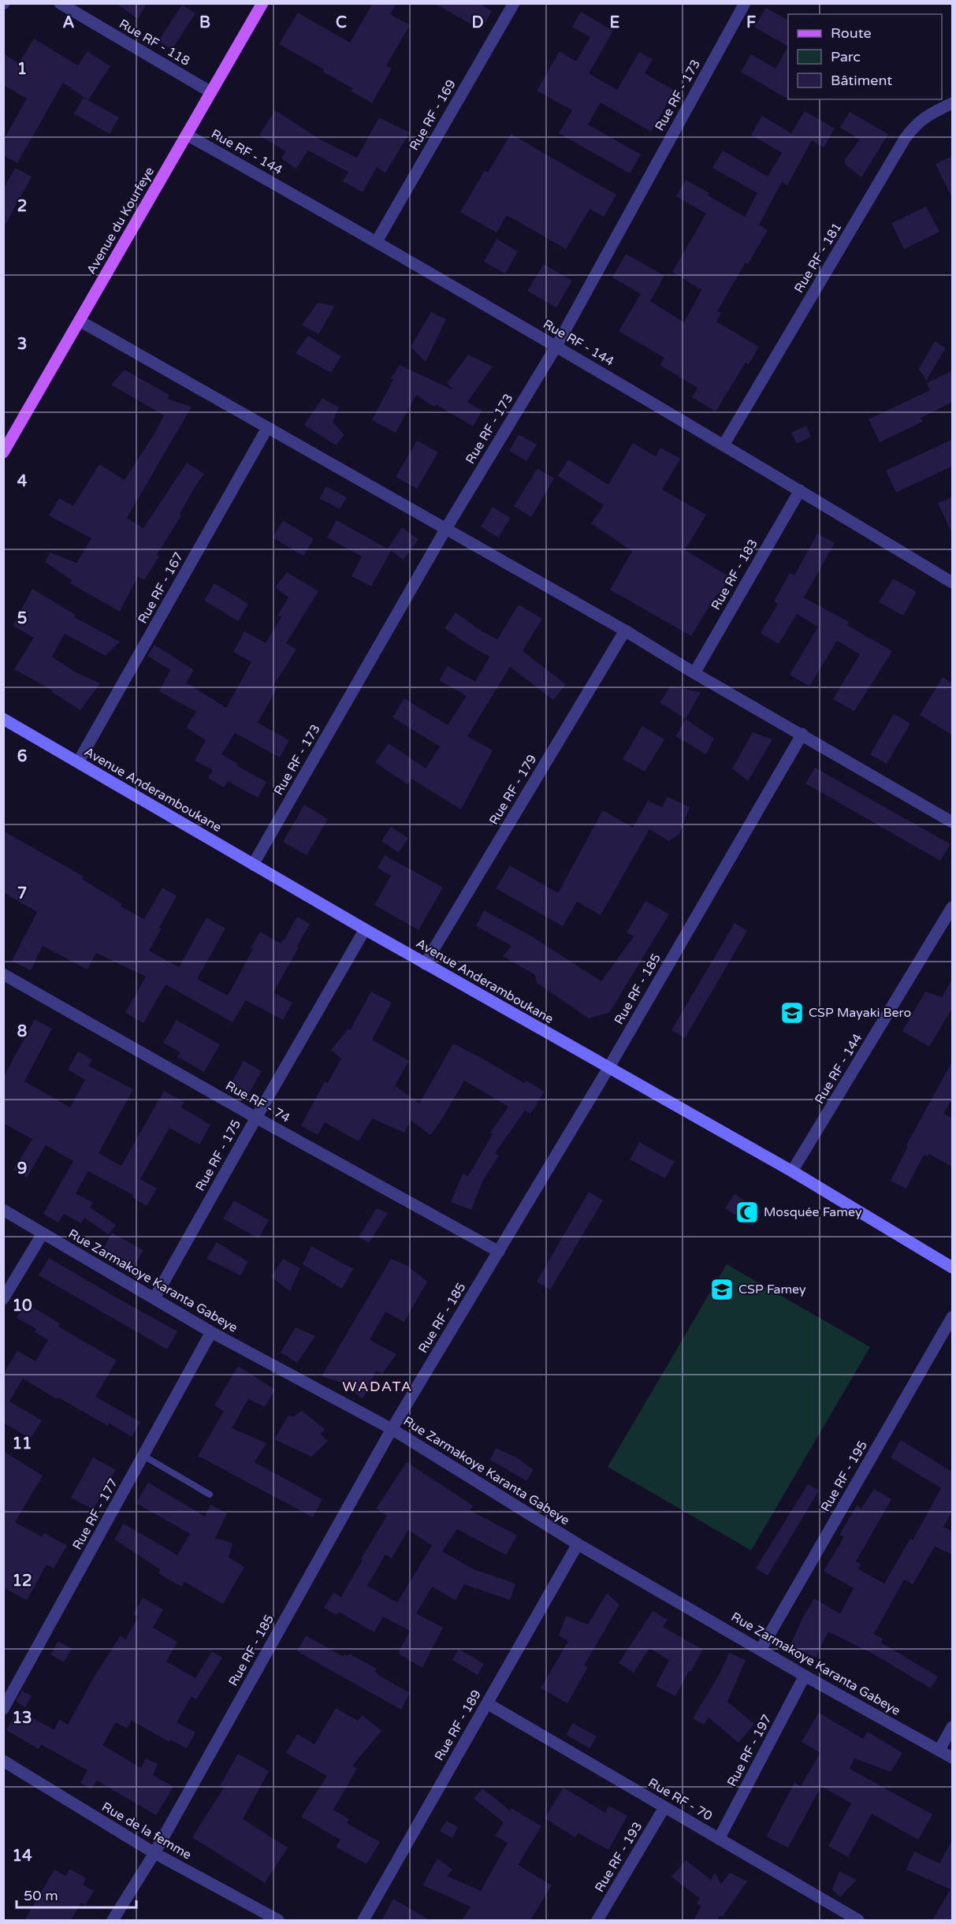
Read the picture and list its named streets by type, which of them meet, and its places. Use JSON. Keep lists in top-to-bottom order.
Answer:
{
  "streets": {
    "main road": ["Avenue du Kourfeye"],
    "street": [
      "Rue RF - 118",
      "Rue RF - 173",
      "Rue RF - 169",
      "Rue RF - 144",
      "Rue RF - 181",
      "Rue RF - 183",
      "Rue RF - 167",
      "Avenue Anderamboukane",
      "Rue RF - 179",
      "Rue RF - 185",
      "Rue RF - 74",
      "Rue RF - 175",
      "Rue Zarmakoye Karanta Gabeye",
      "Rue RF - 195",
      "Rue RF - 177",
      "Rue RF - 189",
      "Rue RF - 197",
      "Rue RF - 70",
      "Rue de la femme",
      "Rue RF - 193"
    ]
  },
  "crossings": [
    ["Rue RF - 118", "Avenue du Kourfeye"],
    ["Rue RF - 173", "Rue RF - 144"],
    ["Rue RF - 173", "Avenue Anderamboukane"],
    ["Rue RF - 169", "Rue RF - 144"],
    ["Rue RF - 144", "Avenue du Kourfeye"],
    ["Rue RF - 144", "Rue RF - 181"],
    ["Rue RF - 144", "Rue RF - 183"],
    ["Rue RF - 144", "Avenue Anderamboukane"],
    ["Rue RF - 167", "Avenue Anderamboukane"],
    ["Avenue Anderamboukane", "Rue RF - 179"],
    ["Avenue Anderamboukane", "Rue RF - 185"],
    ["Avenue Anderamboukane", "Rue RF - 175"],
    ["Rue RF - 185", "Rue RF - 74"],
    ["Rue RF - 185", "Rue Zarmakoye Karanta Gabeye"],
    ["Rue RF - 185", "Rue de la femme"],
    ["Rue RF - 74", "Rue RF - 175"],
    ["Rue RF - 175", "Rue Zarmakoye Karanta Gabeye"],
    ["Rue Zarmakoye Karanta Gabeye", "Rue RF - 195"],
    ["Rue Zarmakoye Karanta Gabeye", "Rue RF - 177"],
    ["Rue Zarmakoye Karanta Gabeye", "Rue RF - 189"],
    ["Rue Zarmakoye Karanta Gabeye", "Rue RF - 197"],
    ["Rue RF - 189", "Rue RF - 70"],
    ["Rue RF - 197", "Rue RF - 70"],
    ["Rue RF - 70", "Rue RF - 193"]
  ],
  "districts": ["WADATA"],
  "places": {
    "school or university": ["CSP Mayaki Bero", "CSP Famey"],
    "mosque": ["Mosquée Famey"]
  },
  "legend": ["Route", "Parc", "Bâtiment"],
  "scale_bar": "50 m",
  "grid": {
    "columns": [
      "A",
      "B",
      "C",
      "D",
      "E",
      "F"
    ],
    "rows": [
      "1",
      "2",
      "3",
      "4",
      "5",
      "6",
      "7",
      "8",
      "9",
      "10",
      "11",
      "12",
      "13",
      "14"
    ]
  }
}
